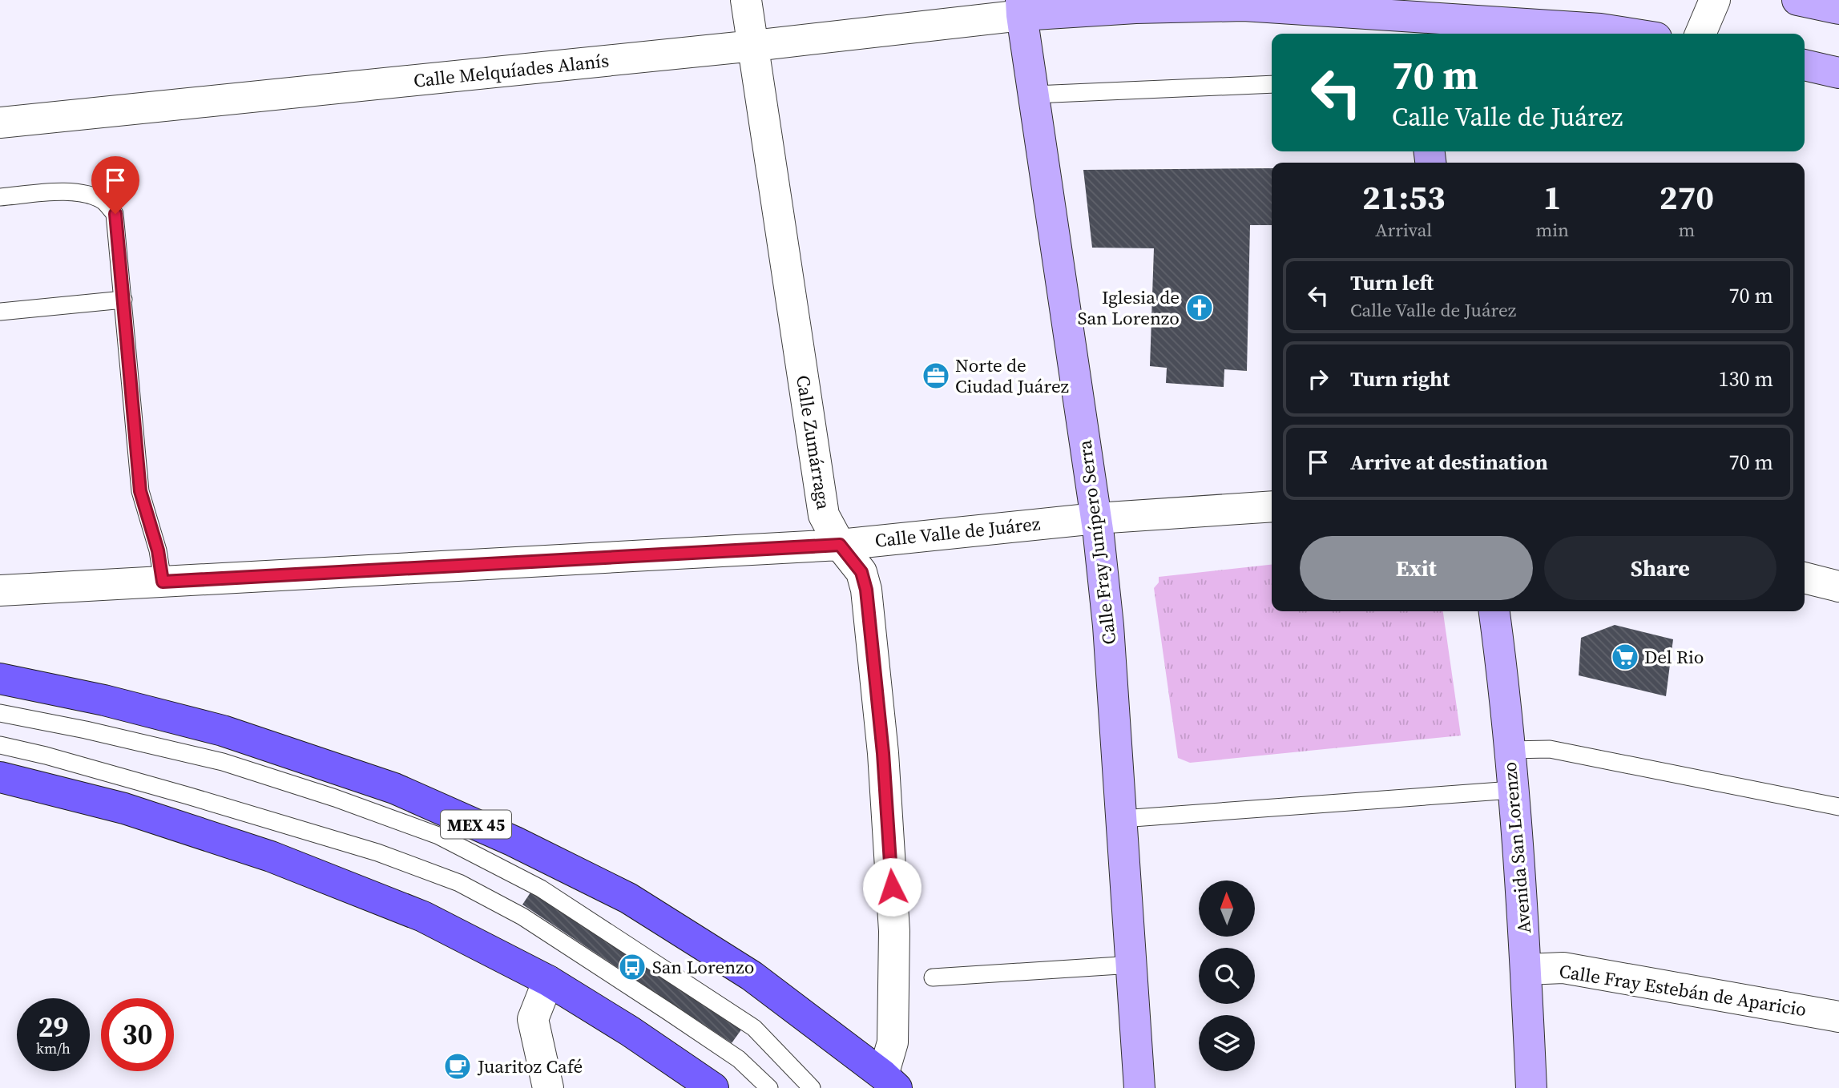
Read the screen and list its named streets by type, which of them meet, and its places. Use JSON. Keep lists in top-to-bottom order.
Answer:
{
  "streets": {
    "main road": ["Calle Fray Junípero Serra", "MEX 45", "Avenida San Lorenzo"],
    "street": [
      "Calle Melquíades Alanís",
      "Calle Zumárraga",
      "Calle Valle de Juárez",
      "Calle Fray Estebán de Aparicio"
    ]
  },
  "crossings": [
    ["Calle Melquíades Alanís", "Calle Zumárraga"],
    ["Calle Melquíades Alanís", "Calle Fray Junípero Serra"],
    ["Calle Zumárraga", "Calle Valle de Juárez"],
    ["Calle Zumárraga", "MEX 45"],
    ["Calle Valle de Juárez", "Calle Fray Junípero Serra"],
    ["Avenida San Lorenzo", "Calle Fray Estebán de Aparicio"]
  ],
  "places": {
    "church": ["Iglesia de San Lorenzo"],
    "office": ["Norte de Ciudad Juárez"],
    "supermarket": ["Del Rio"],
    "bus stop": ["San Lorenzo"],
    "cafe": ["Juaritoz Café"]
  },
  "north": "top",
  "page": {
    "turn": ["70 m", "Calle Valle de Juárez"],
    "eta": [
      "21:53",
      "Arrival",
      "1",
      "min",
      "270",
      "m"
    ],
    "list": [
      {
        "name": "Turn left",
        "note": "Calle Valle de Juárez",
        "value": "70 m"
      },
      {
        "name": "Turn right",
        "value": "130 m"
      },
      {
        "name": "Arrive at destination",
        "value": "70 m"
      }
    ],
    "buttons": ["Exit", "Share"],
    "speed": "29 km/h",
    "limit": "30"
  }
}
